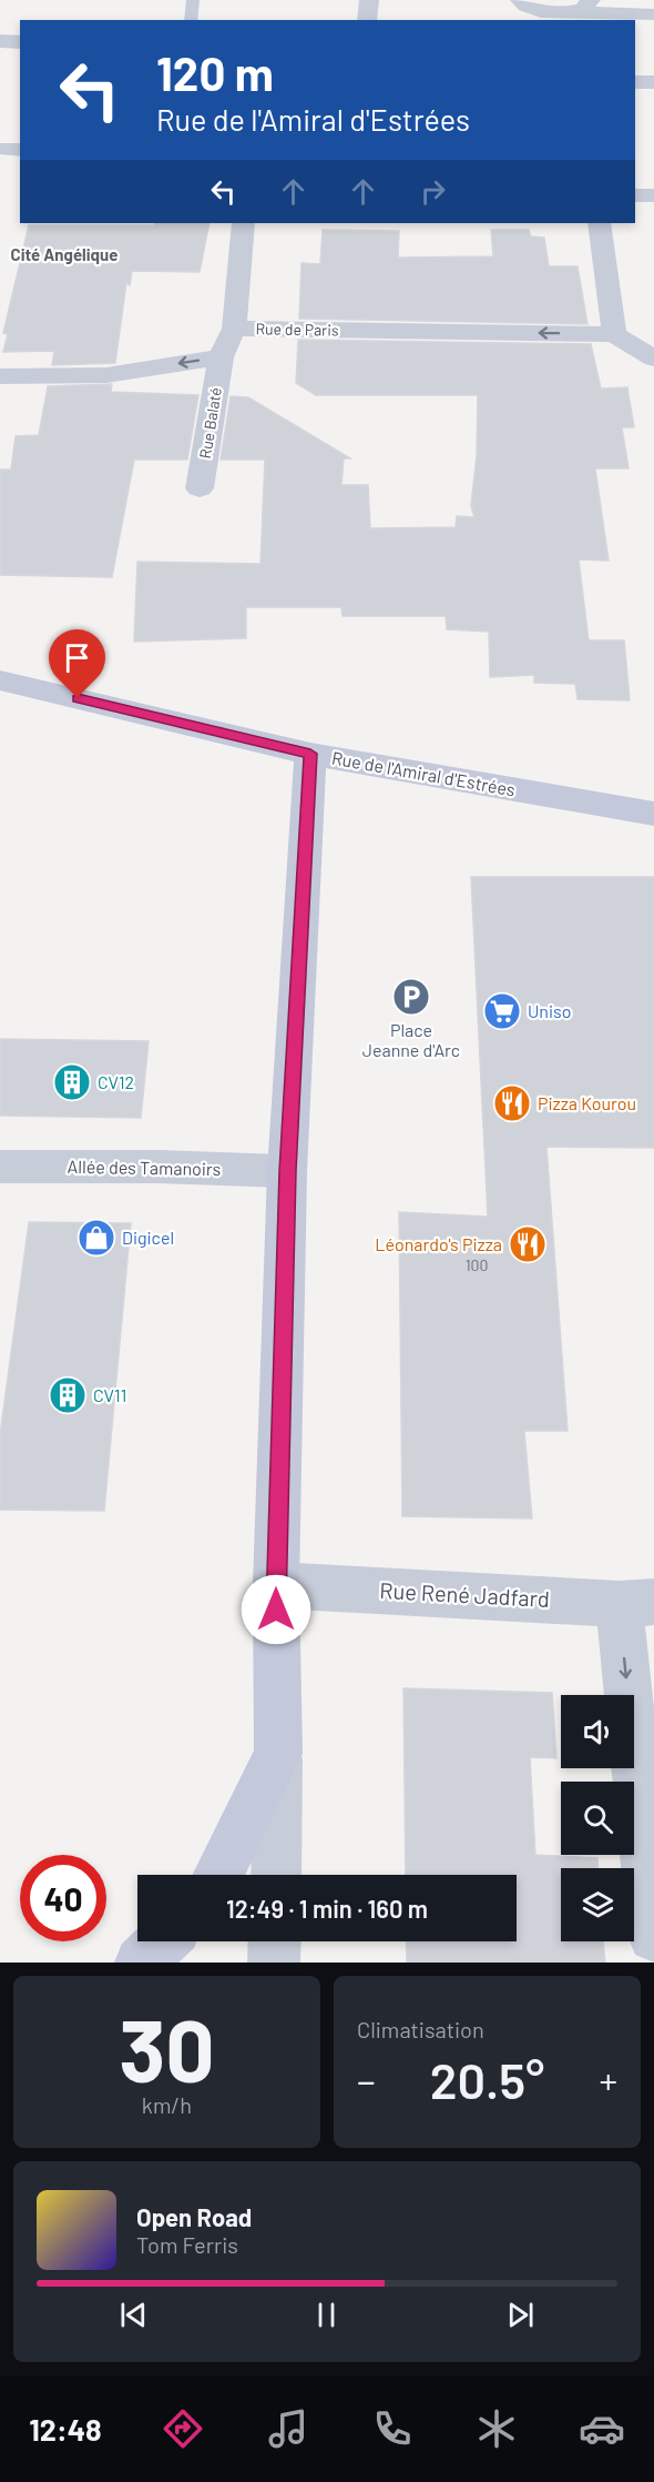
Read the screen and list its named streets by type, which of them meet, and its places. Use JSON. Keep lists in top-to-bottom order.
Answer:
{
  "streets": {
    "street": [
      "Rue de Paris",
      "Rue Balaté",
      "Rue de l'Amiral d'Estrées",
      "Allée des Tamanoirs",
      "Rue René Jadfard"
    ]
  },
  "crossings": [
    ["Rue de Paris", "Rue Balaté"]
  ],
  "one_way": ["Rue de Paris"],
  "districts": ["Cité Angélique"],
  "places": {
    "parking": ["Place Jeanne d'Arc"],
    "supermarket": ["Uniso"],
    "building": ["CV12", "CV11"],
    "restaurant": ["Pizza Kourou", "Léonardo's Pizza"],
    "shop": ["Digicel"]
  },
  "house_numbers": ["100"],
  "page": {
    "turn": ["120 m", "Rue de l'Amiral d'Estrées"],
    "limit": "40",
    "trip": "12:49 · 1 min · 160 m",
    "tile": [
      ["30", "km/h"],
      "Climatisation"
    ],
    "heat": ["−", "20.5°", "+"],
    "song": ["Open Road", "Tom Ferris"],
    "tabs": "12:48"
  }
}
